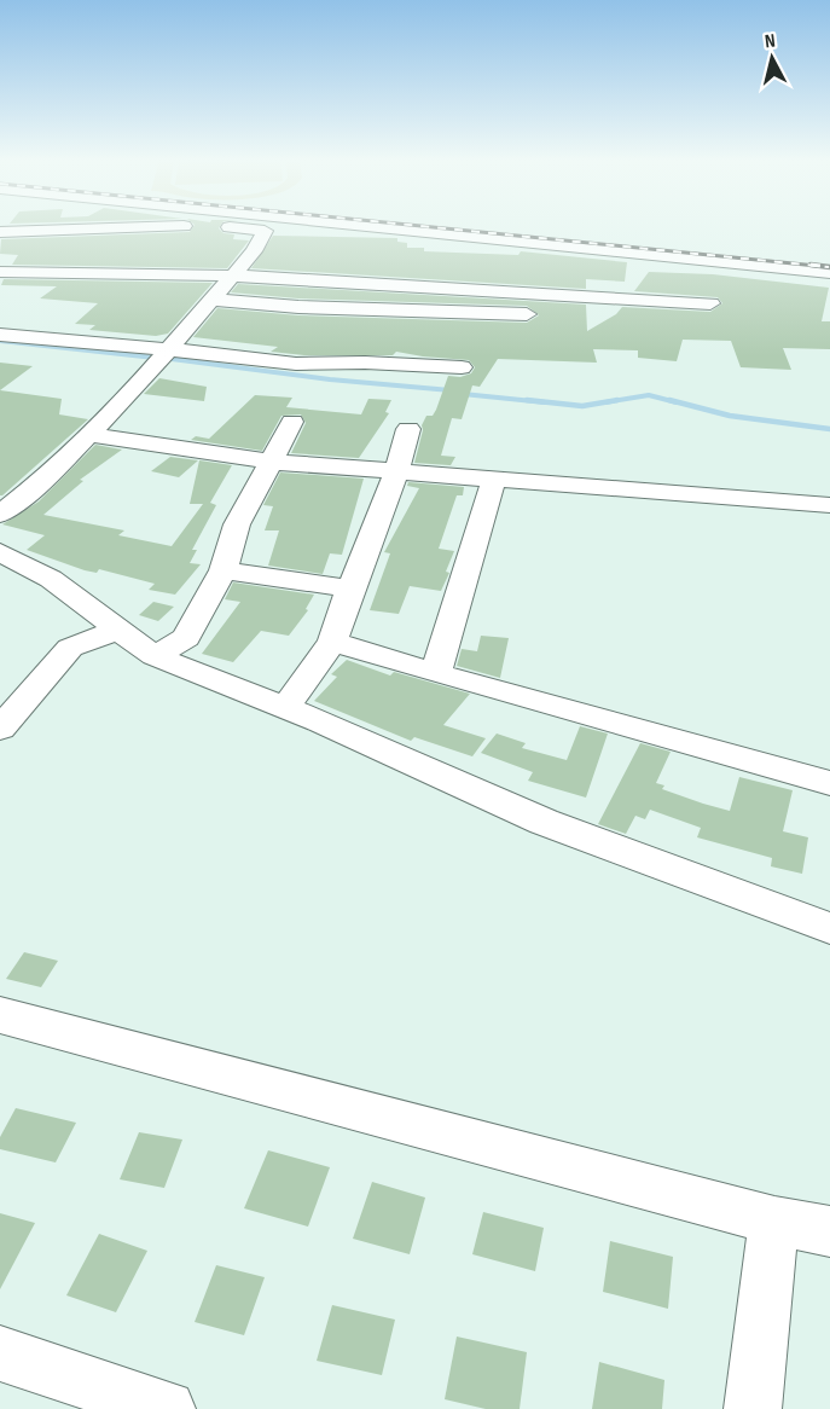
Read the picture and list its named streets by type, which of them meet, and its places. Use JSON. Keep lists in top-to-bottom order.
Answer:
{
  "north": "top"
}
